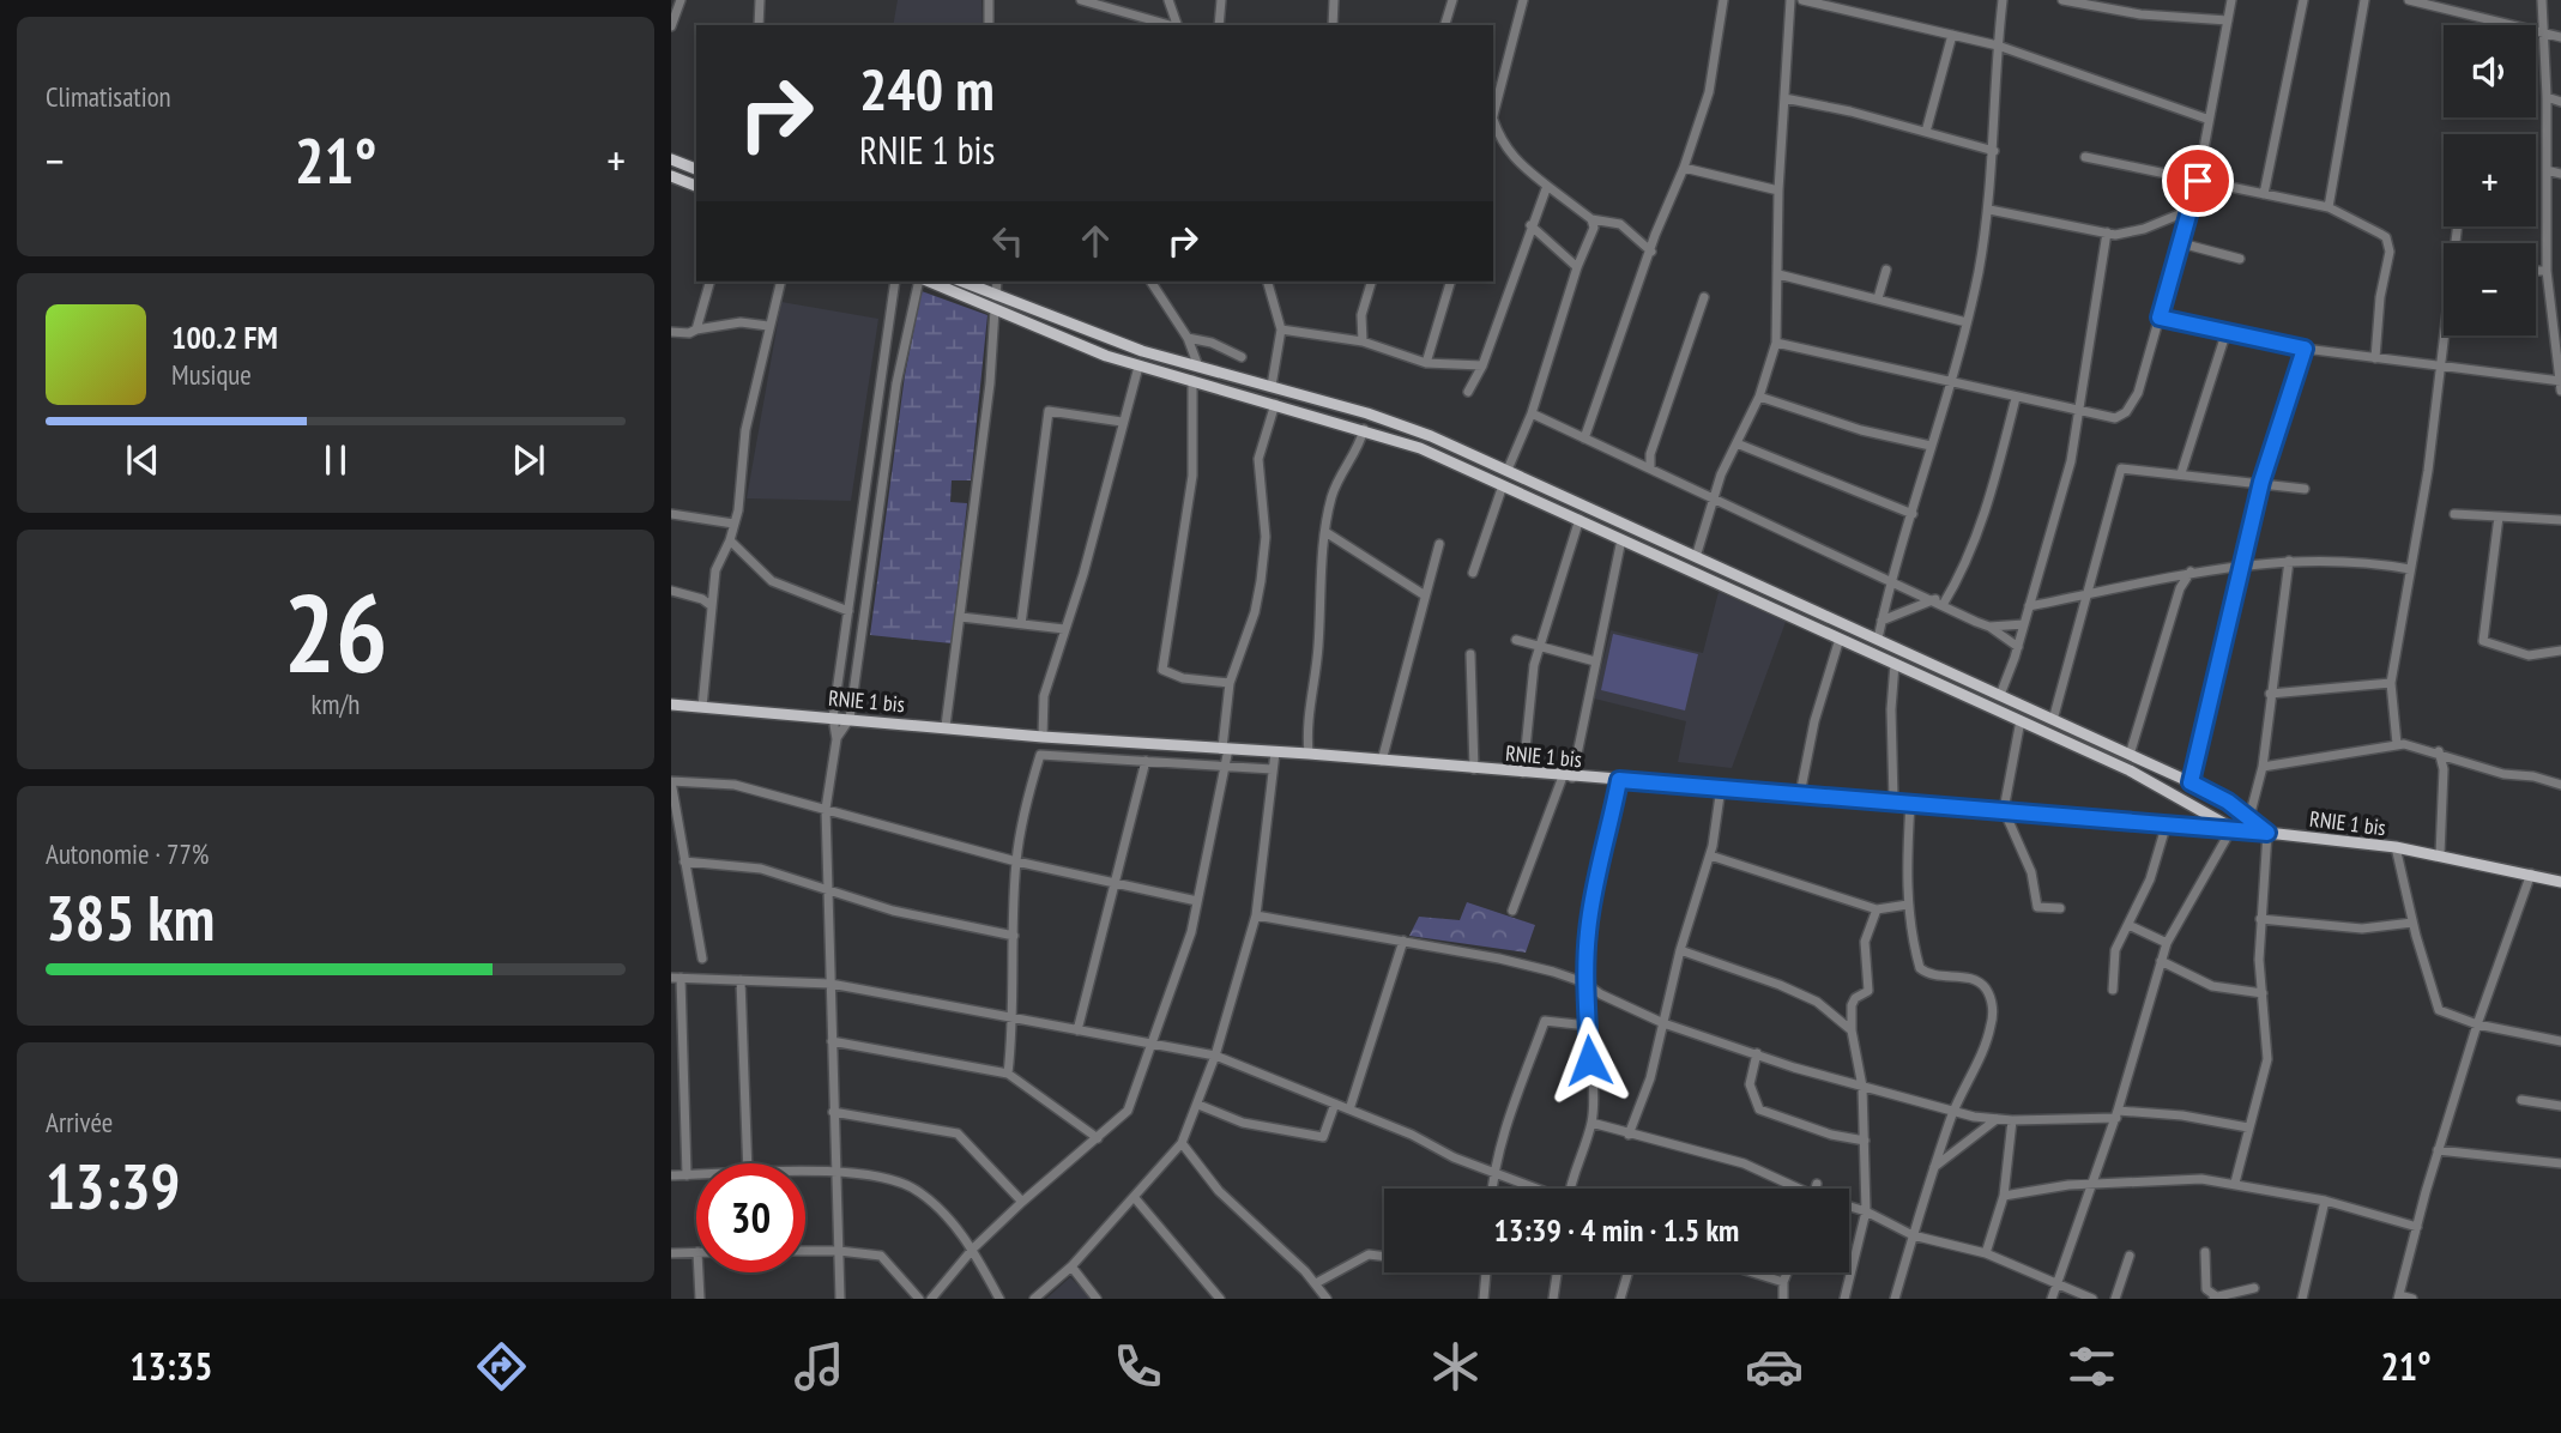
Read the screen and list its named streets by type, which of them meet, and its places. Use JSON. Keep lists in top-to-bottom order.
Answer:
{
  "streets": {
    "main road": ["RNIE 1 bis"]
  },
  "page": {
    "tile": [
      "Climatisation",
      ["26", "km/h"],
      ["Autonomie · 77%", "385 km"],
      ["Arrivée", "13:39"]
    ],
    "map_buttons": ["+", "−"],
    "turn": ["240 m", "RNIE 1 bis"],
    "heat": ["−", "21°", "+"],
    "song": ["100.2 FM", "Musique"],
    "limit": "30",
    "trip": "13:39 · 4 min · 1.5 km",
    "tabs": ["13:35", "21°"]
  }
}
